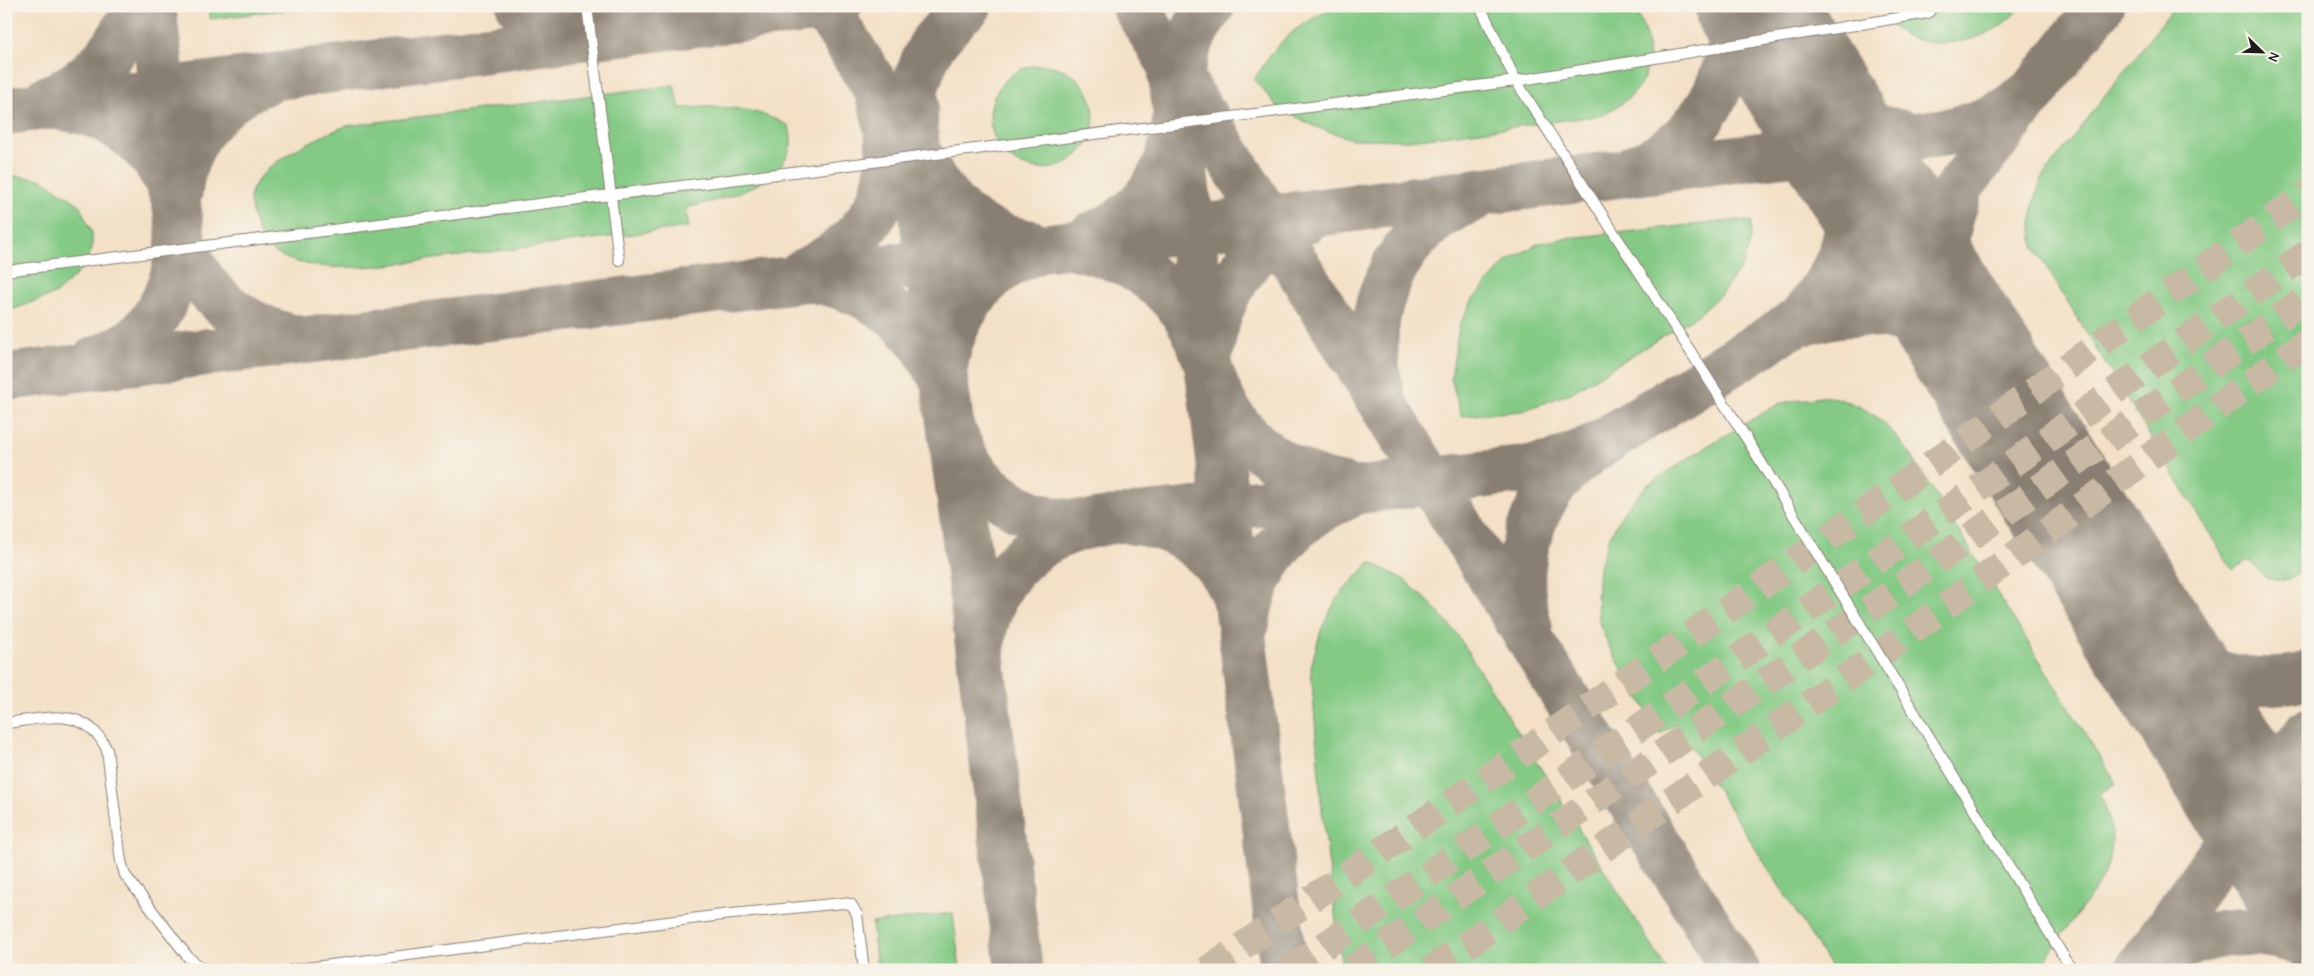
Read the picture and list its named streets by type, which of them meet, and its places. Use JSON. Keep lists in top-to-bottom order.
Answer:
{
  "north": "bottom right"
}
